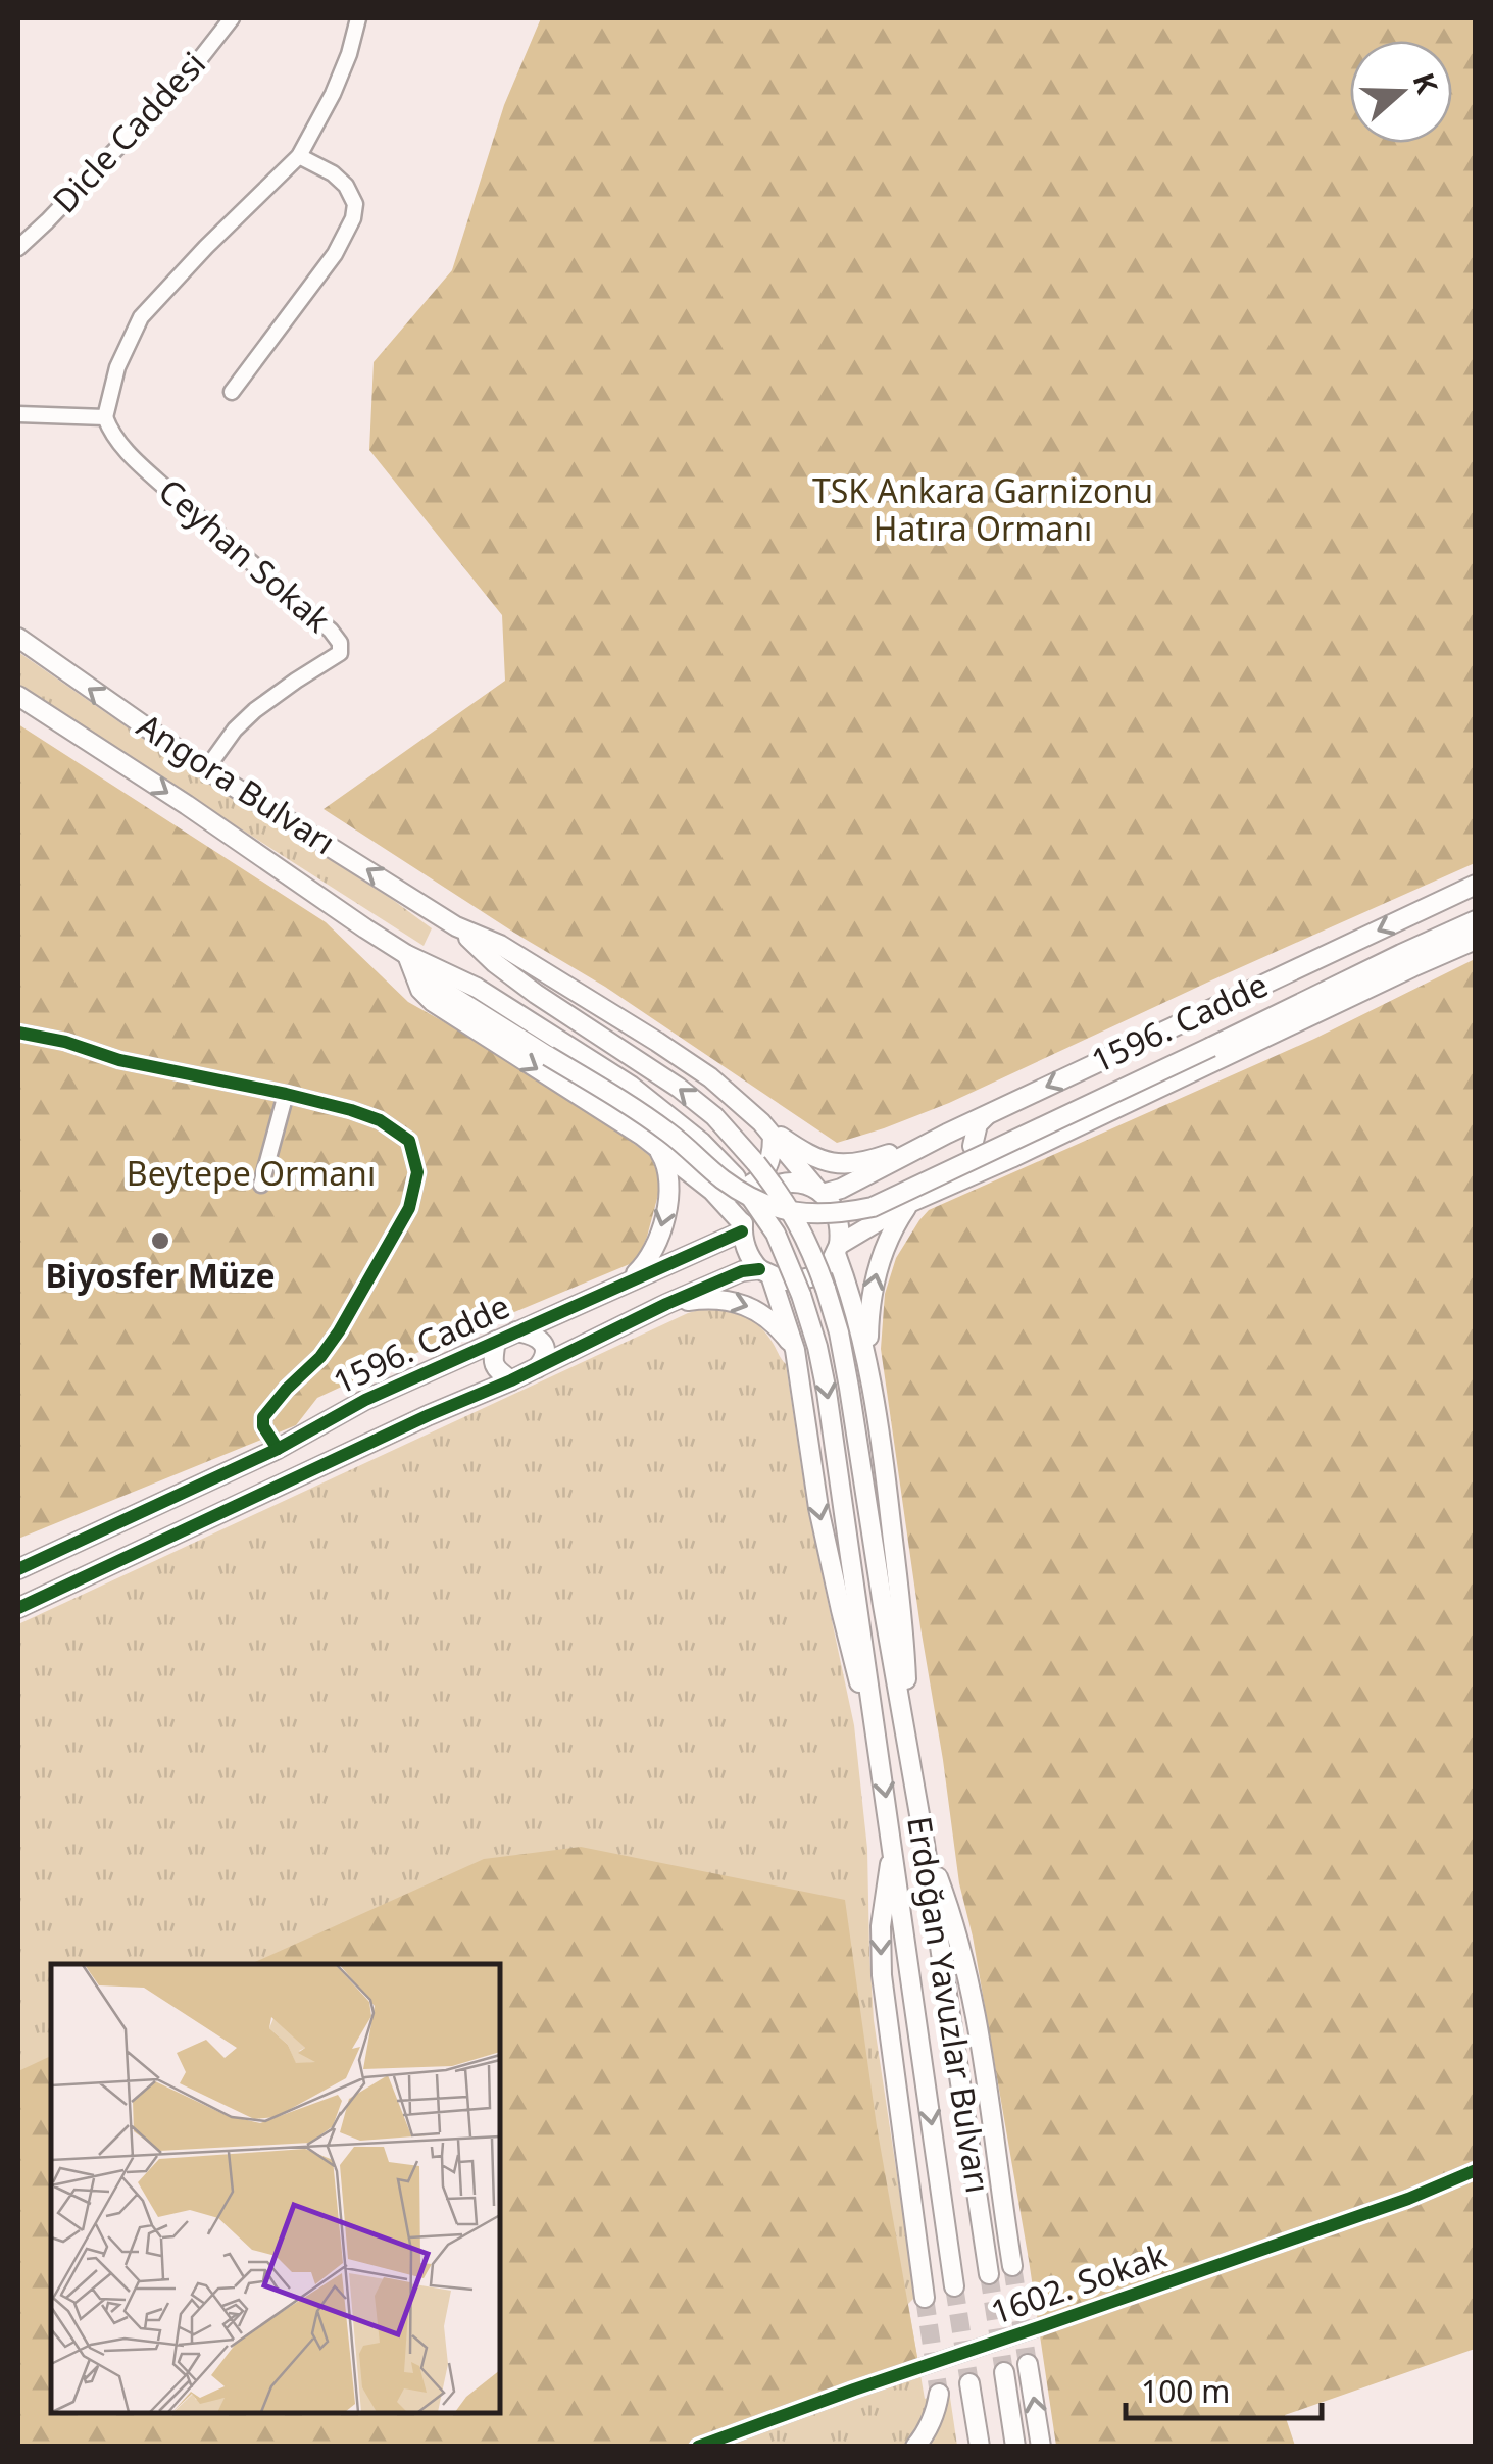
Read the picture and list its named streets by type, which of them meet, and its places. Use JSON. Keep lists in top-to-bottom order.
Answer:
{
  "streets": {
    "main road": ["Angora Bulvarı", "1596. Cadde", "Erdoğan Yavuzlar Bulvarı"],
    "street": ["Dicle Caddesi", "Ceyhan Sokak", "1602. Sokak"]
  },
  "crossings": [
    ["Ceyhan Sokak", "Angora Bulvarı"],
    ["Angora Bulvarı", "1596. Cadde"],
    ["Angora Bulvarı", "Erdoğan Yavuzlar Bulvarı"],
    ["1596. Cadde", "Erdoğan Yavuzlar Bulvarı"]
  ],
  "parks": ["TSK Ankara Garnizonu Hatıra Ormanı", "Beytepe Ormanı"],
  "places": ["Biyosfer Müze"],
  "scale_bar": "100 m",
  "north": "right"
}
